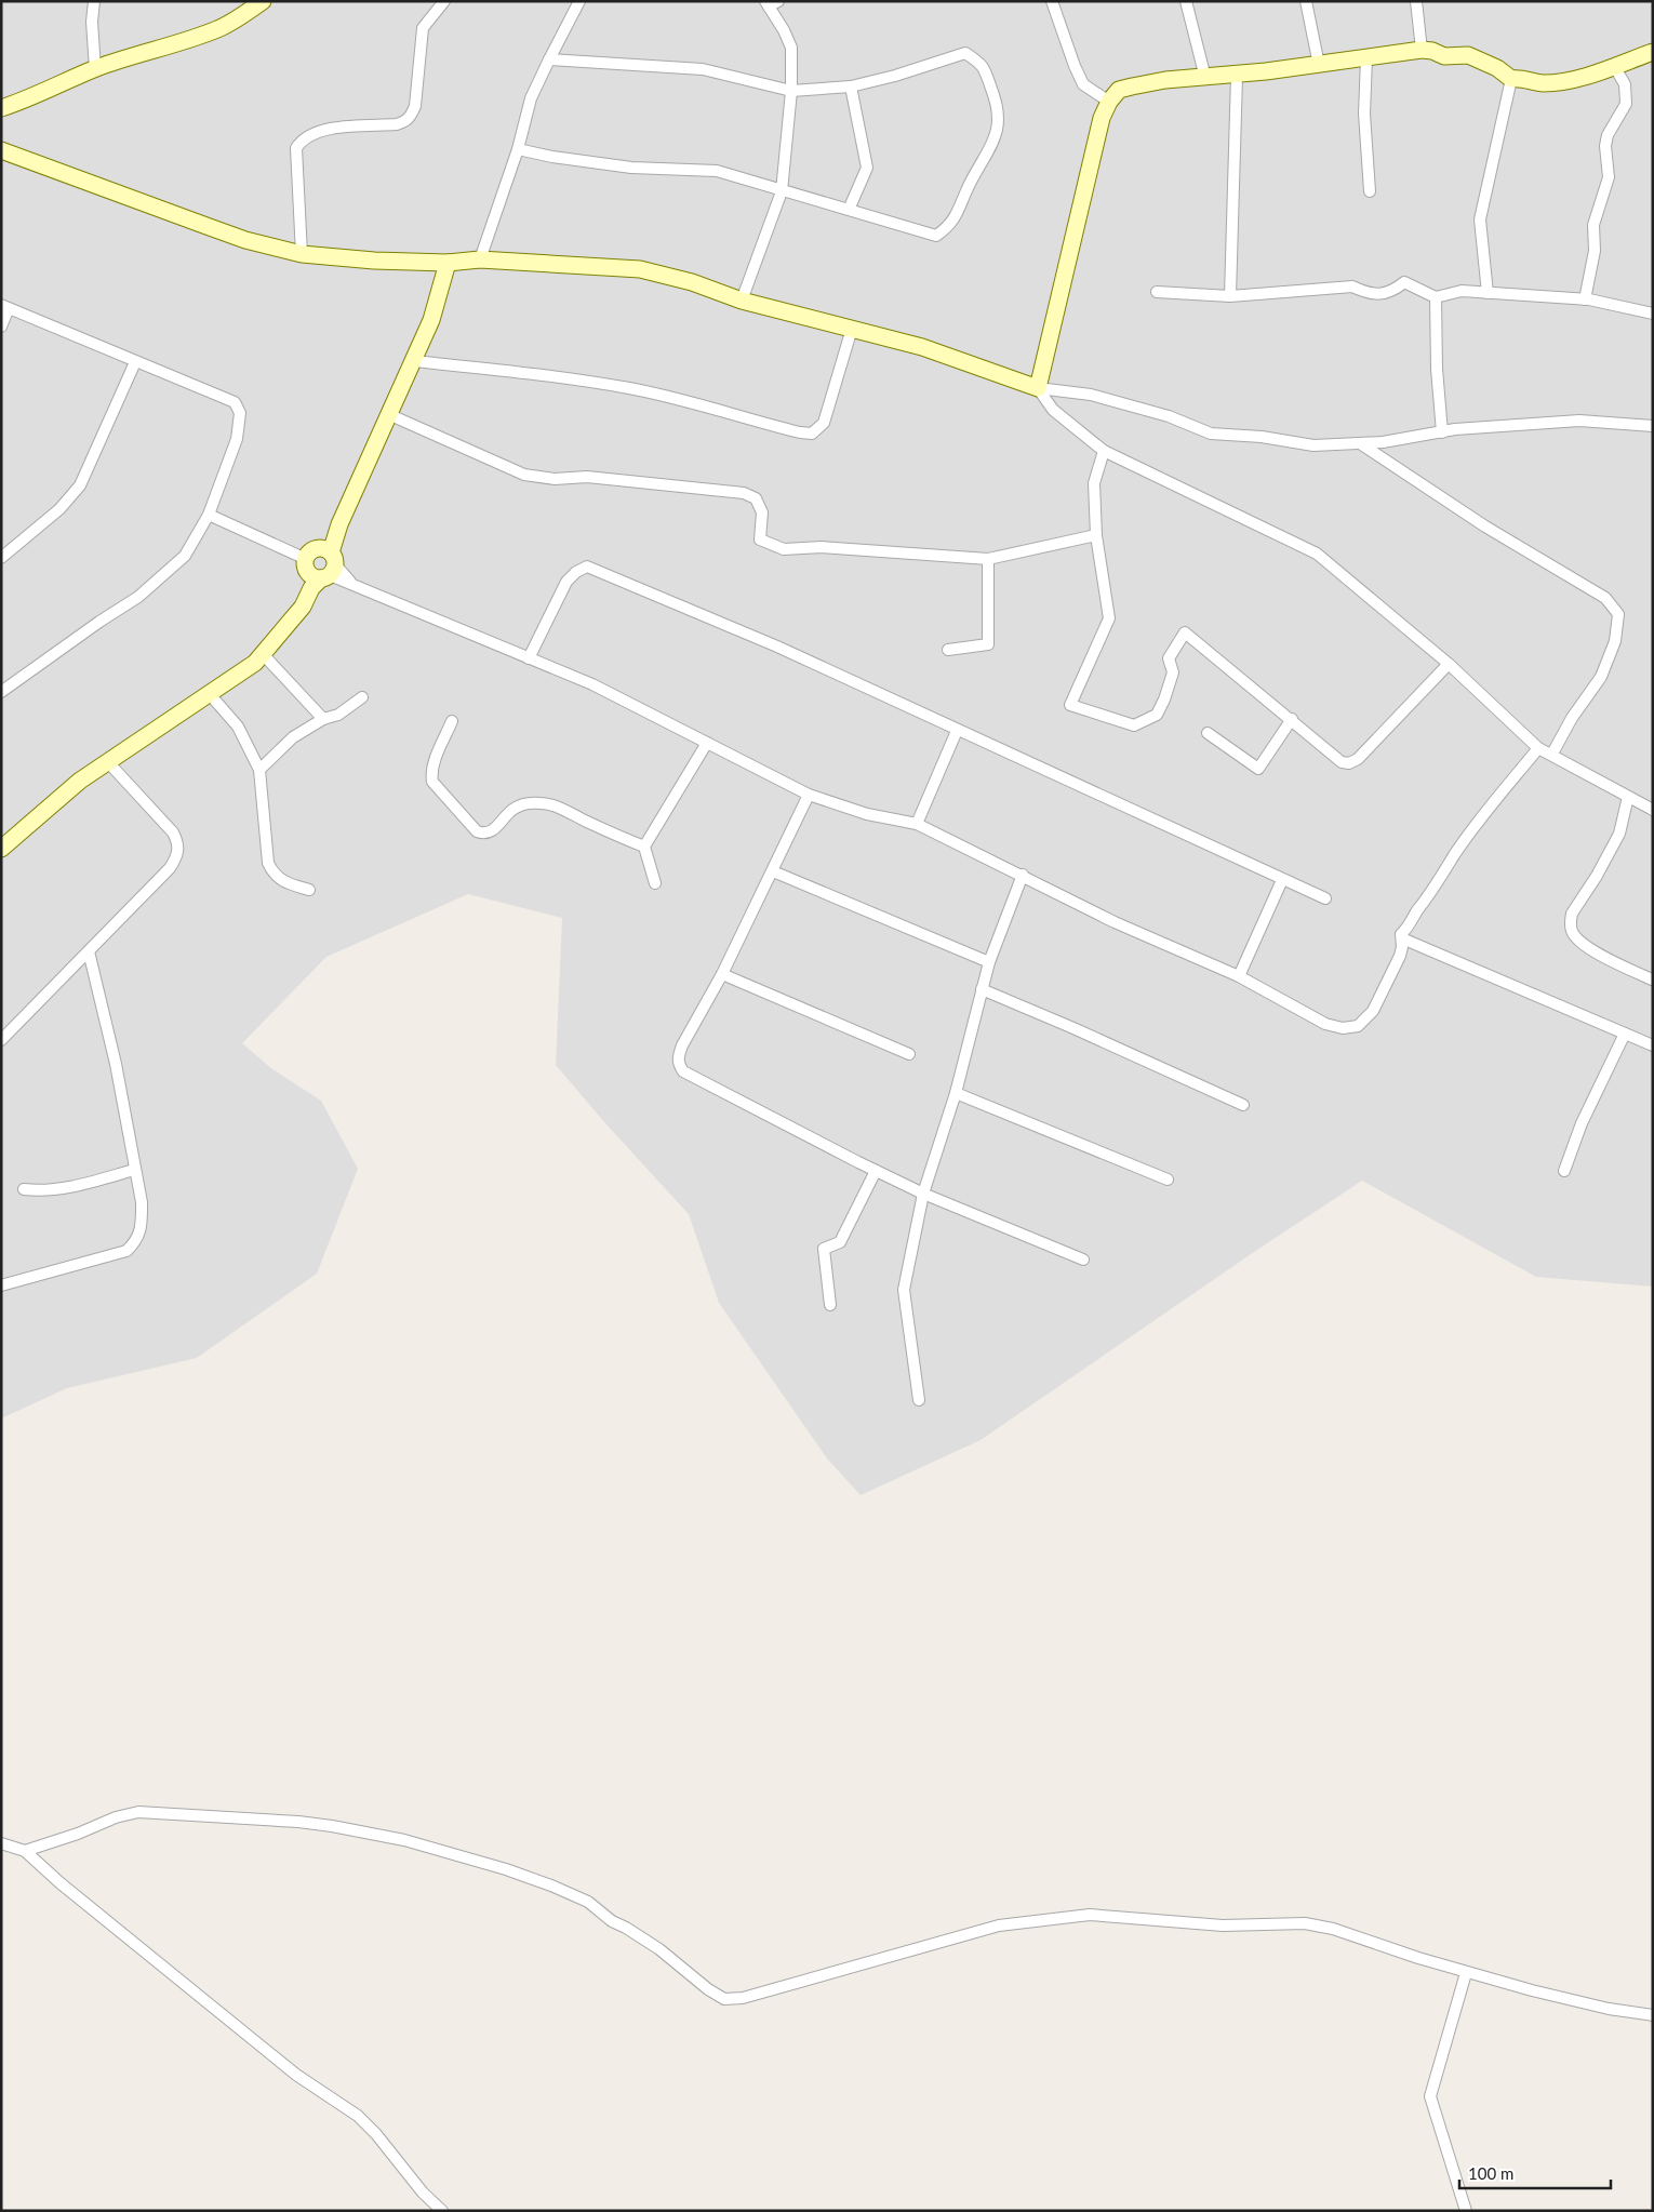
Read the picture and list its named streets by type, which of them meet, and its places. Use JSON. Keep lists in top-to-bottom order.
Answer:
{
  "scale_bar": "100 m"
}
